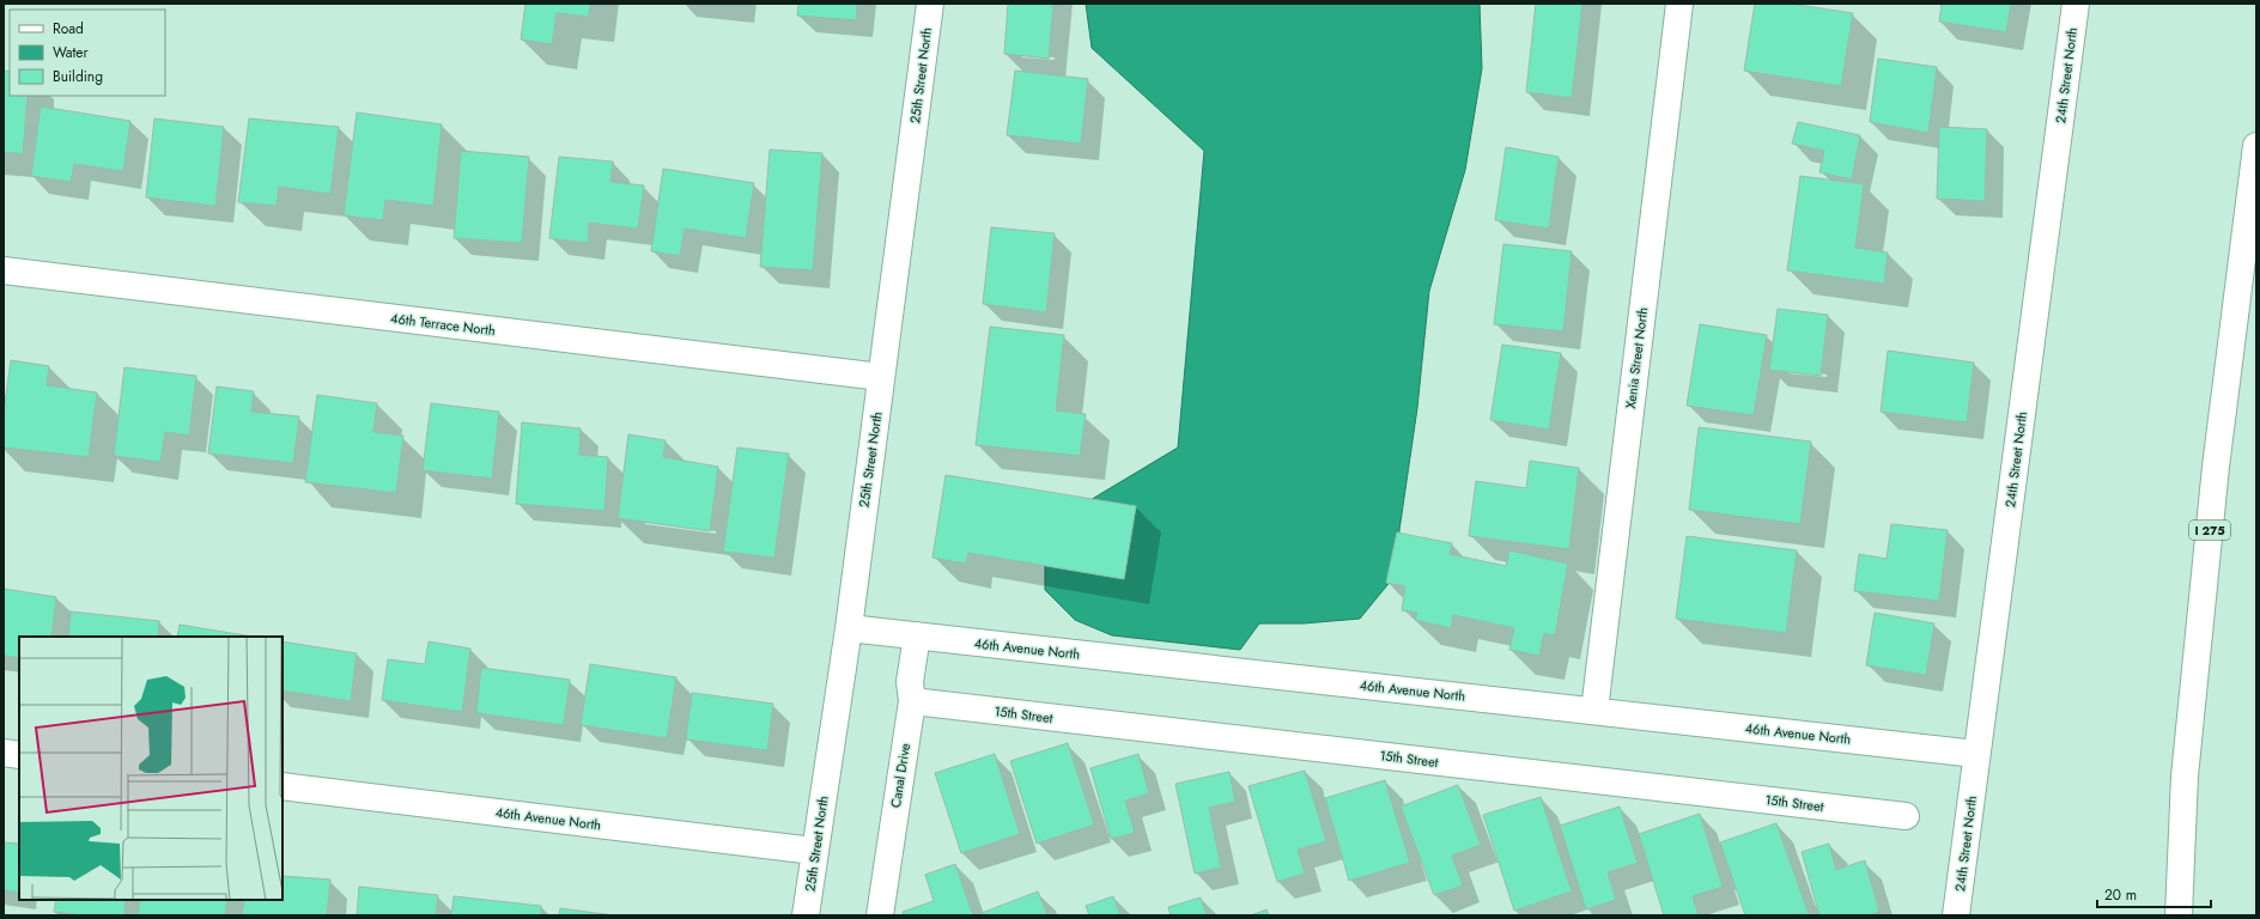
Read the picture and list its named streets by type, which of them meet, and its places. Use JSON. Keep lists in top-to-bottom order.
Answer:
{
  "streets": {
    "main road": [
      "25th Street North",
      "24th Street North",
      "46th Terrace North",
      "Xenia Street North",
      "I 275",
      "46th Avenue North",
      "15th Street",
      "Canal Drive"
    ]
  },
  "crossings": [
    ["25th Street North", "46th Terrace North"],
    ["25th Street North", "46th Avenue North"],
    ["24th Street North", "46th Avenue North"],
    ["Xenia Street North", "46th Avenue North"],
    ["46th Avenue North", "Canal Drive"],
    ["15th Street", "Canal Drive"]
  ],
  "legend": ["Road", "Water", "Building"],
  "scale_bar": "20 m"
}
